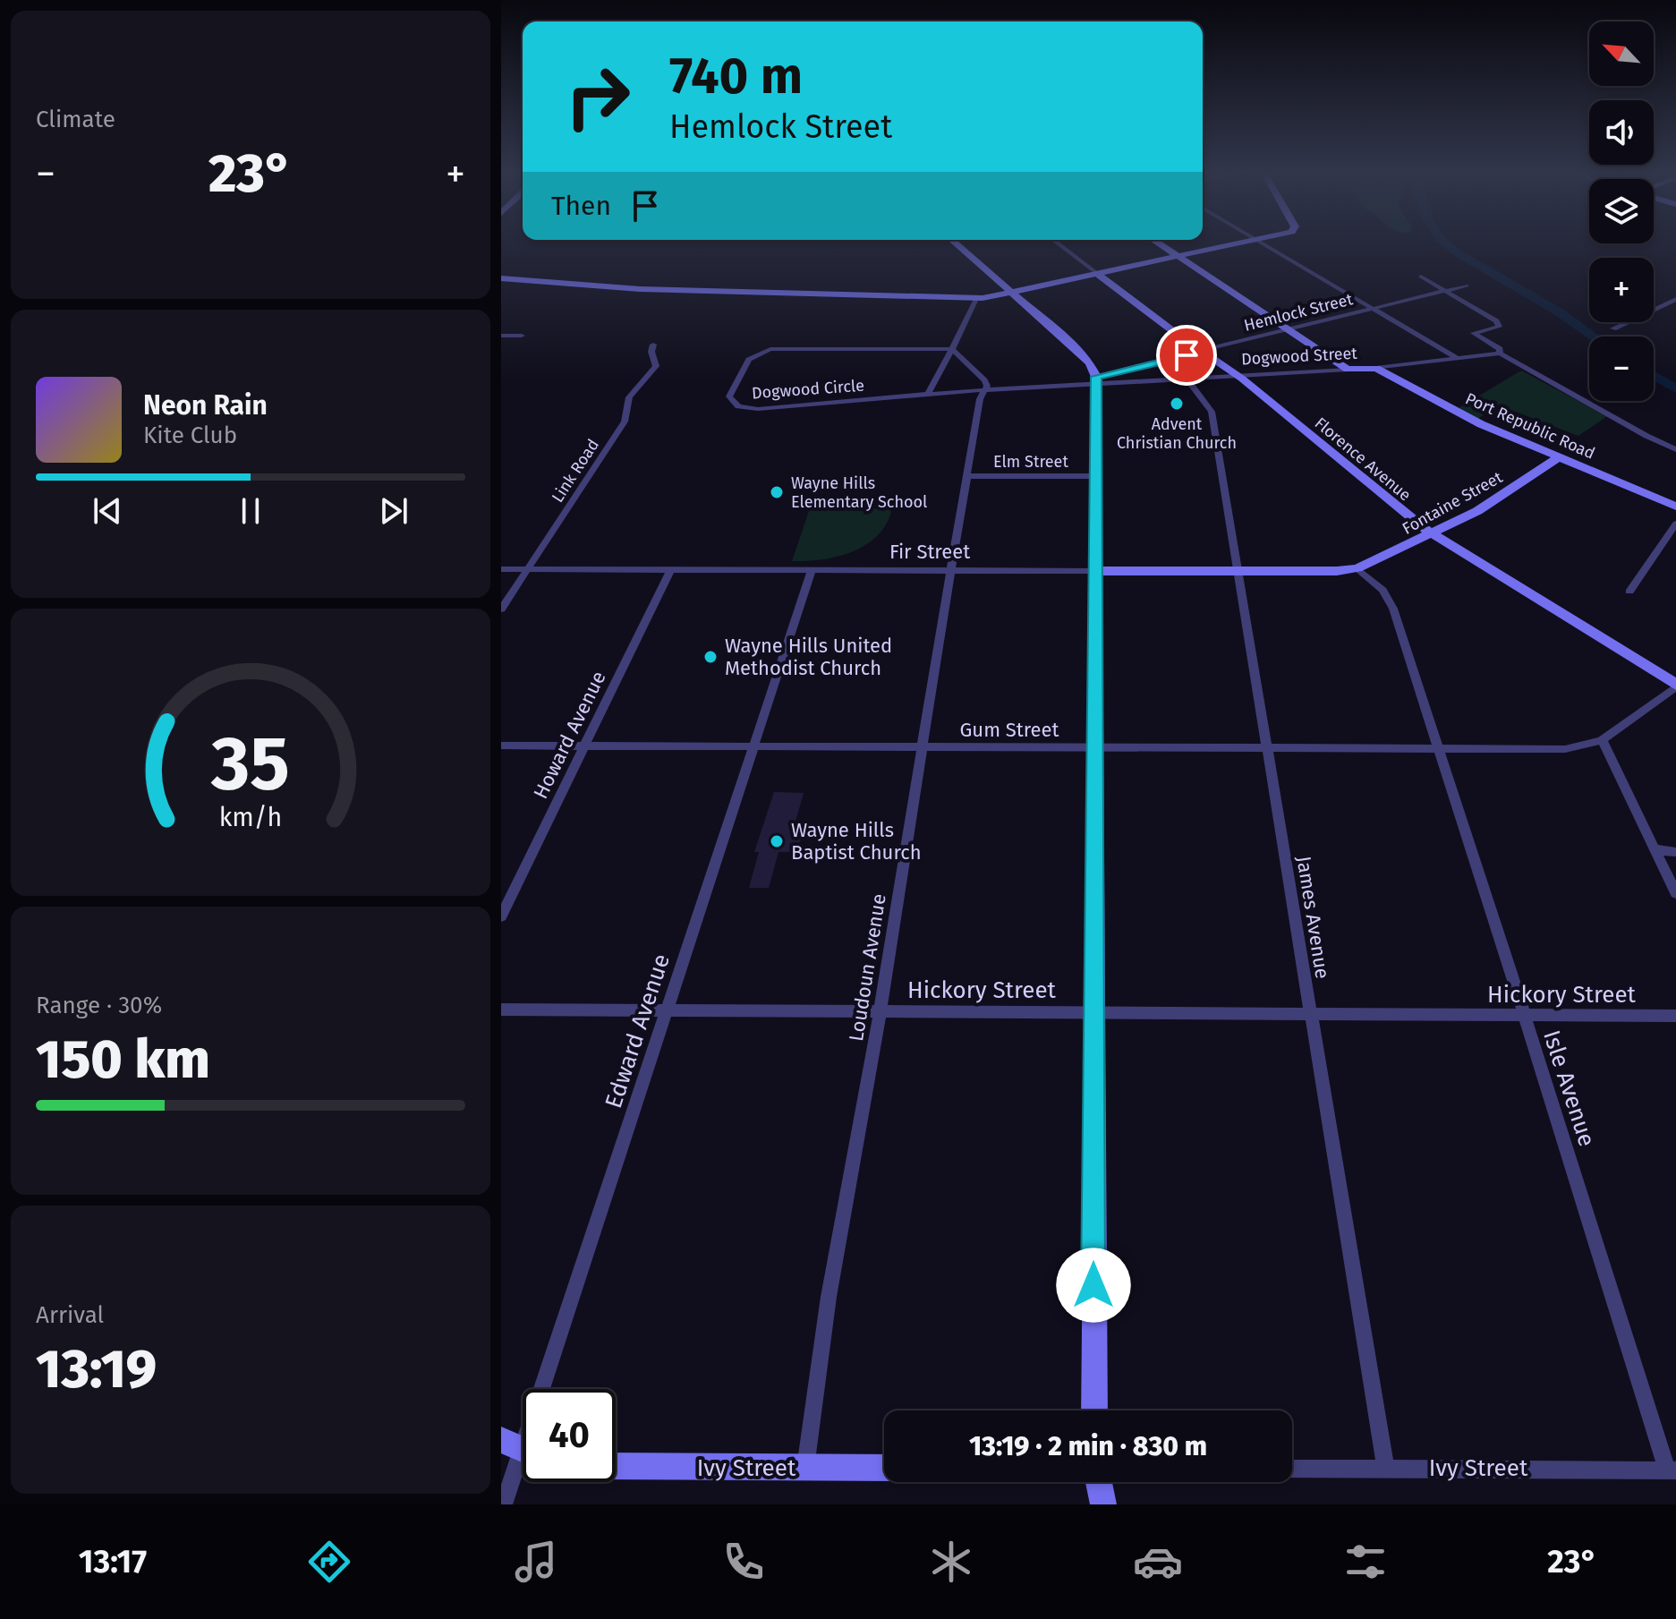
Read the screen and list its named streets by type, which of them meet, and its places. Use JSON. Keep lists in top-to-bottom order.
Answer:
{
  "streets": {
    "street": [
      "Hemlock Street",
      "Dogwood Street",
      "Dogwood Circle",
      "Port Republic Road",
      "Florence Avenue",
      "Elm Street",
      "Link Road",
      "Fontaine Street",
      "Fir Street",
      "Gum Street",
      "Howard Avenue",
      "James Avenue",
      "Loudoun Avenue",
      "Hickory Street",
      "Edward Avenue",
      "Isle Avenue",
      "Ivy Street"
    ]
  },
  "crossings": [
    ["Hemlock Street", "Dogwood Street"],
    ["Hemlock Street", "Florence Avenue"],
    ["Dogwood Street", "Dogwood Circle"],
    ["Dogwood Street", "Port Republic Road"],
    ["Dogwood Street", "Florence Avenue"],
    ["Dogwood Street", "James Avenue"],
    ["Dogwood Street", "Loudoun Avenue"],
    ["Port Republic Road", "Fontaine Street"],
    ["Florence Avenue", "Fontaine Street"],
    ["Elm Street", "Loudoun Avenue"],
    ["Link Road", "Fir Street"],
    ["Fontaine Street", "Fir Street"],
    ["Fontaine Street", "Isle Avenue"],
    ["Fir Street", "Howard Avenue"],
    ["Fir Street", "James Avenue"],
    ["Fir Street", "Loudoun Avenue"],
    ["Fir Street", "Edward Avenue"],
    ["Fir Street", "Isle Avenue"],
    ["Gum Street", "Howard Avenue"],
    ["Gum Street", "James Avenue"],
    ["Gum Street", "Loudoun Avenue"],
    ["Gum Street", "Edward Avenue"],
    ["Gum Street", "Isle Avenue"],
    ["James Avenue", "Hickory Street"],
    ["James Avenue", "Ivy Street"],
    ["Loudoun Avenue", "Hickory Street"],
    ["Loudoun Avenue", "Ivy Street"],
    ["Hickory Street", "Edward Avenue"],
    ["Hickory Street", "Isle Avenue"],
    ["Isle Avenue", "Ivy Street"]
  ],
  "places": [
    "Advent Christian Church",
    "Wayne Hills Elementary School",
    "Wayne Hills United Methodist Church",
    "Wayne Hills Baptist Church"
  ],
  "north": "top left",
  "page": {
    "tile": [
      "Climate",
      ["Range · 30%", "150 km"],
      ["Arrival", "13:19"]
    ],
    "map_buttons": ["+", "−"],
    "turn": ["740 m", "Hemlock Street"],
    "heat": ["−", "23°", "+"],
    "then": "Then",
    "song": ["Neon Rain", "Kite Club"],
    "limit": "40",
    "trip": "13:19 · 2 min · 830 m",
    "tabs": ["13:17", "23°"],
    "gauge": ["35", "km/h"]
  }
}
